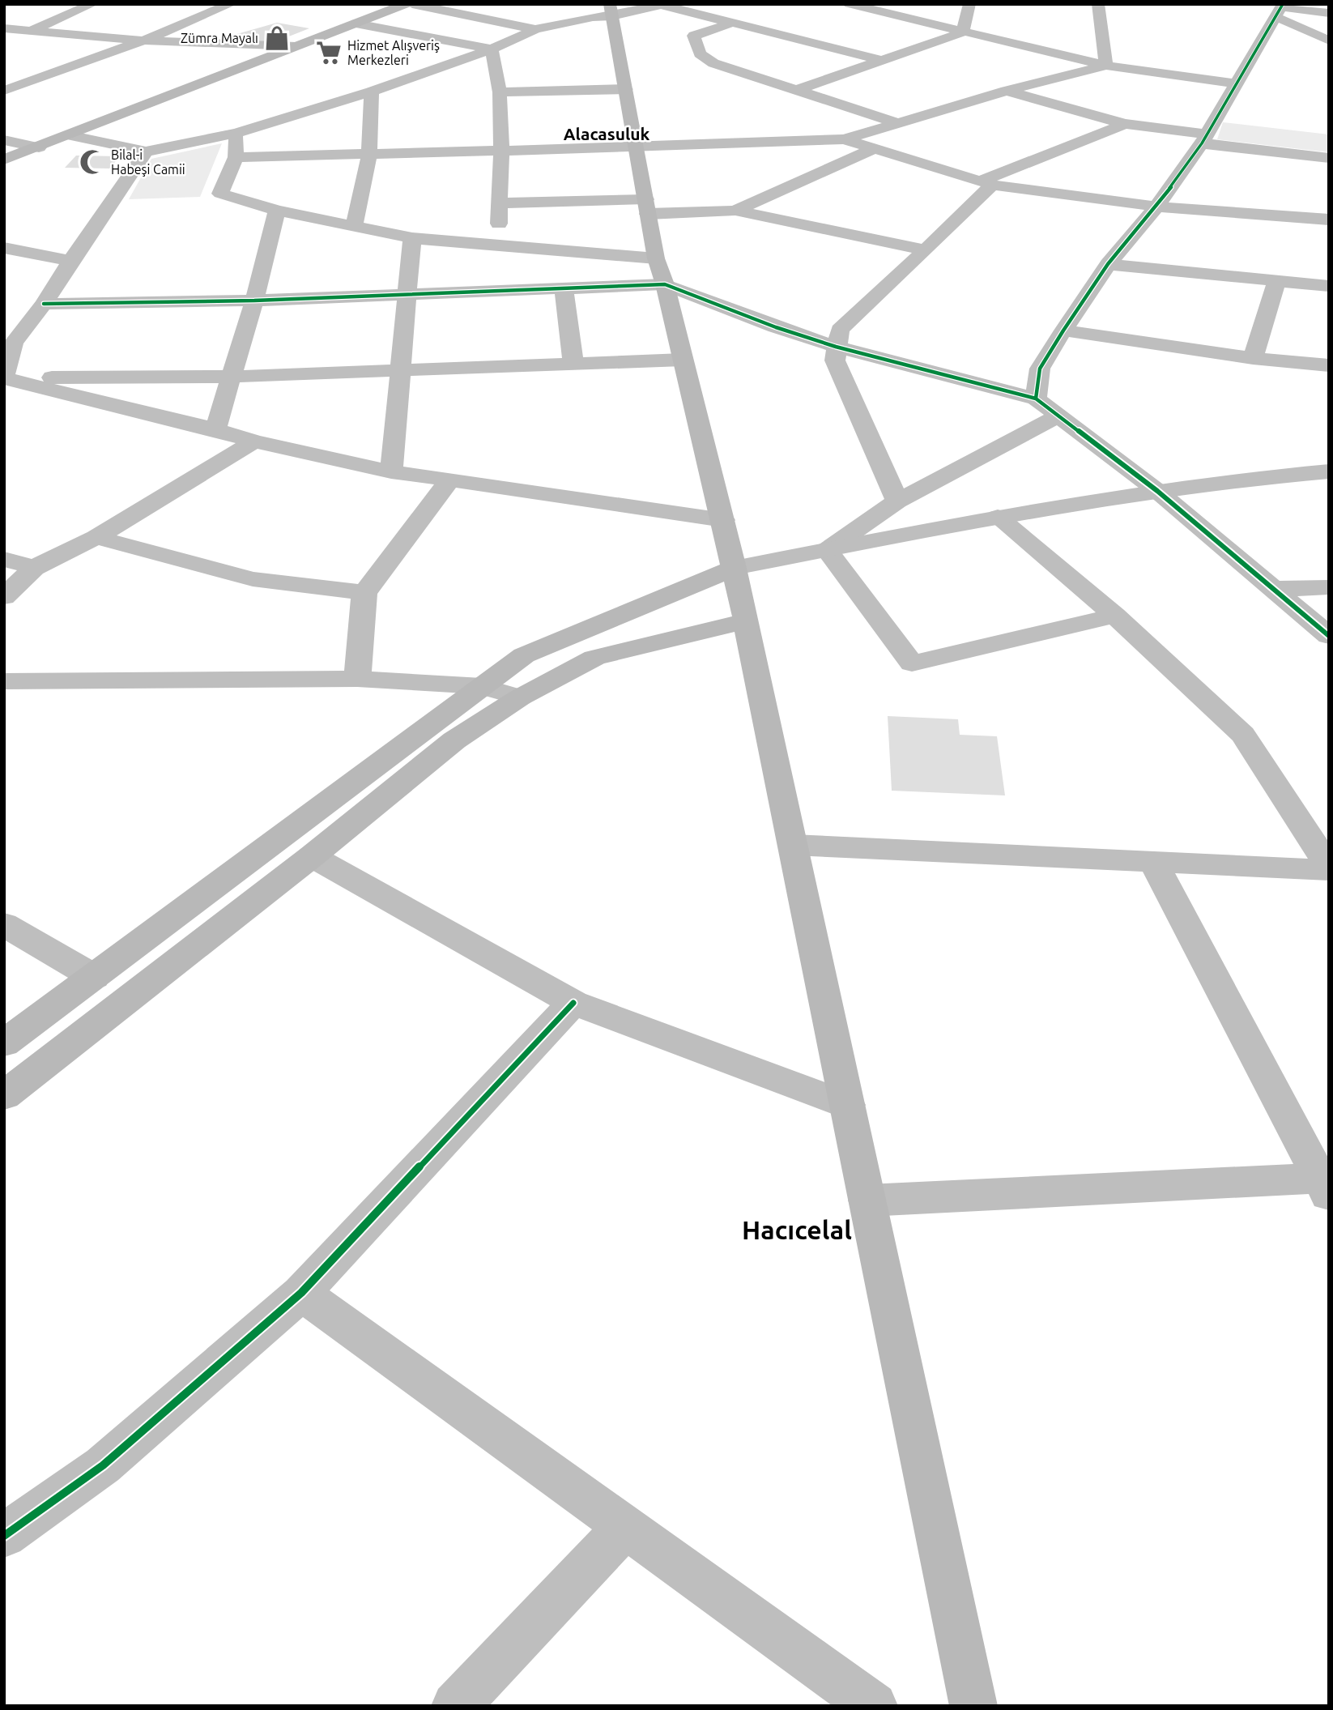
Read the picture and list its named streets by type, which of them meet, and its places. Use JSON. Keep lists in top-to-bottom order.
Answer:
{
  "districts": ["Alacasuluk", "Hacıcelal"],
  "places": {
    "shop": ["Zümra Mayalı"],
    "supermarket": ["Hizmet Alışveriş Merkezleri"],
    "mosque": ["Bilal-i Habeşi Camii"]
  }
}
